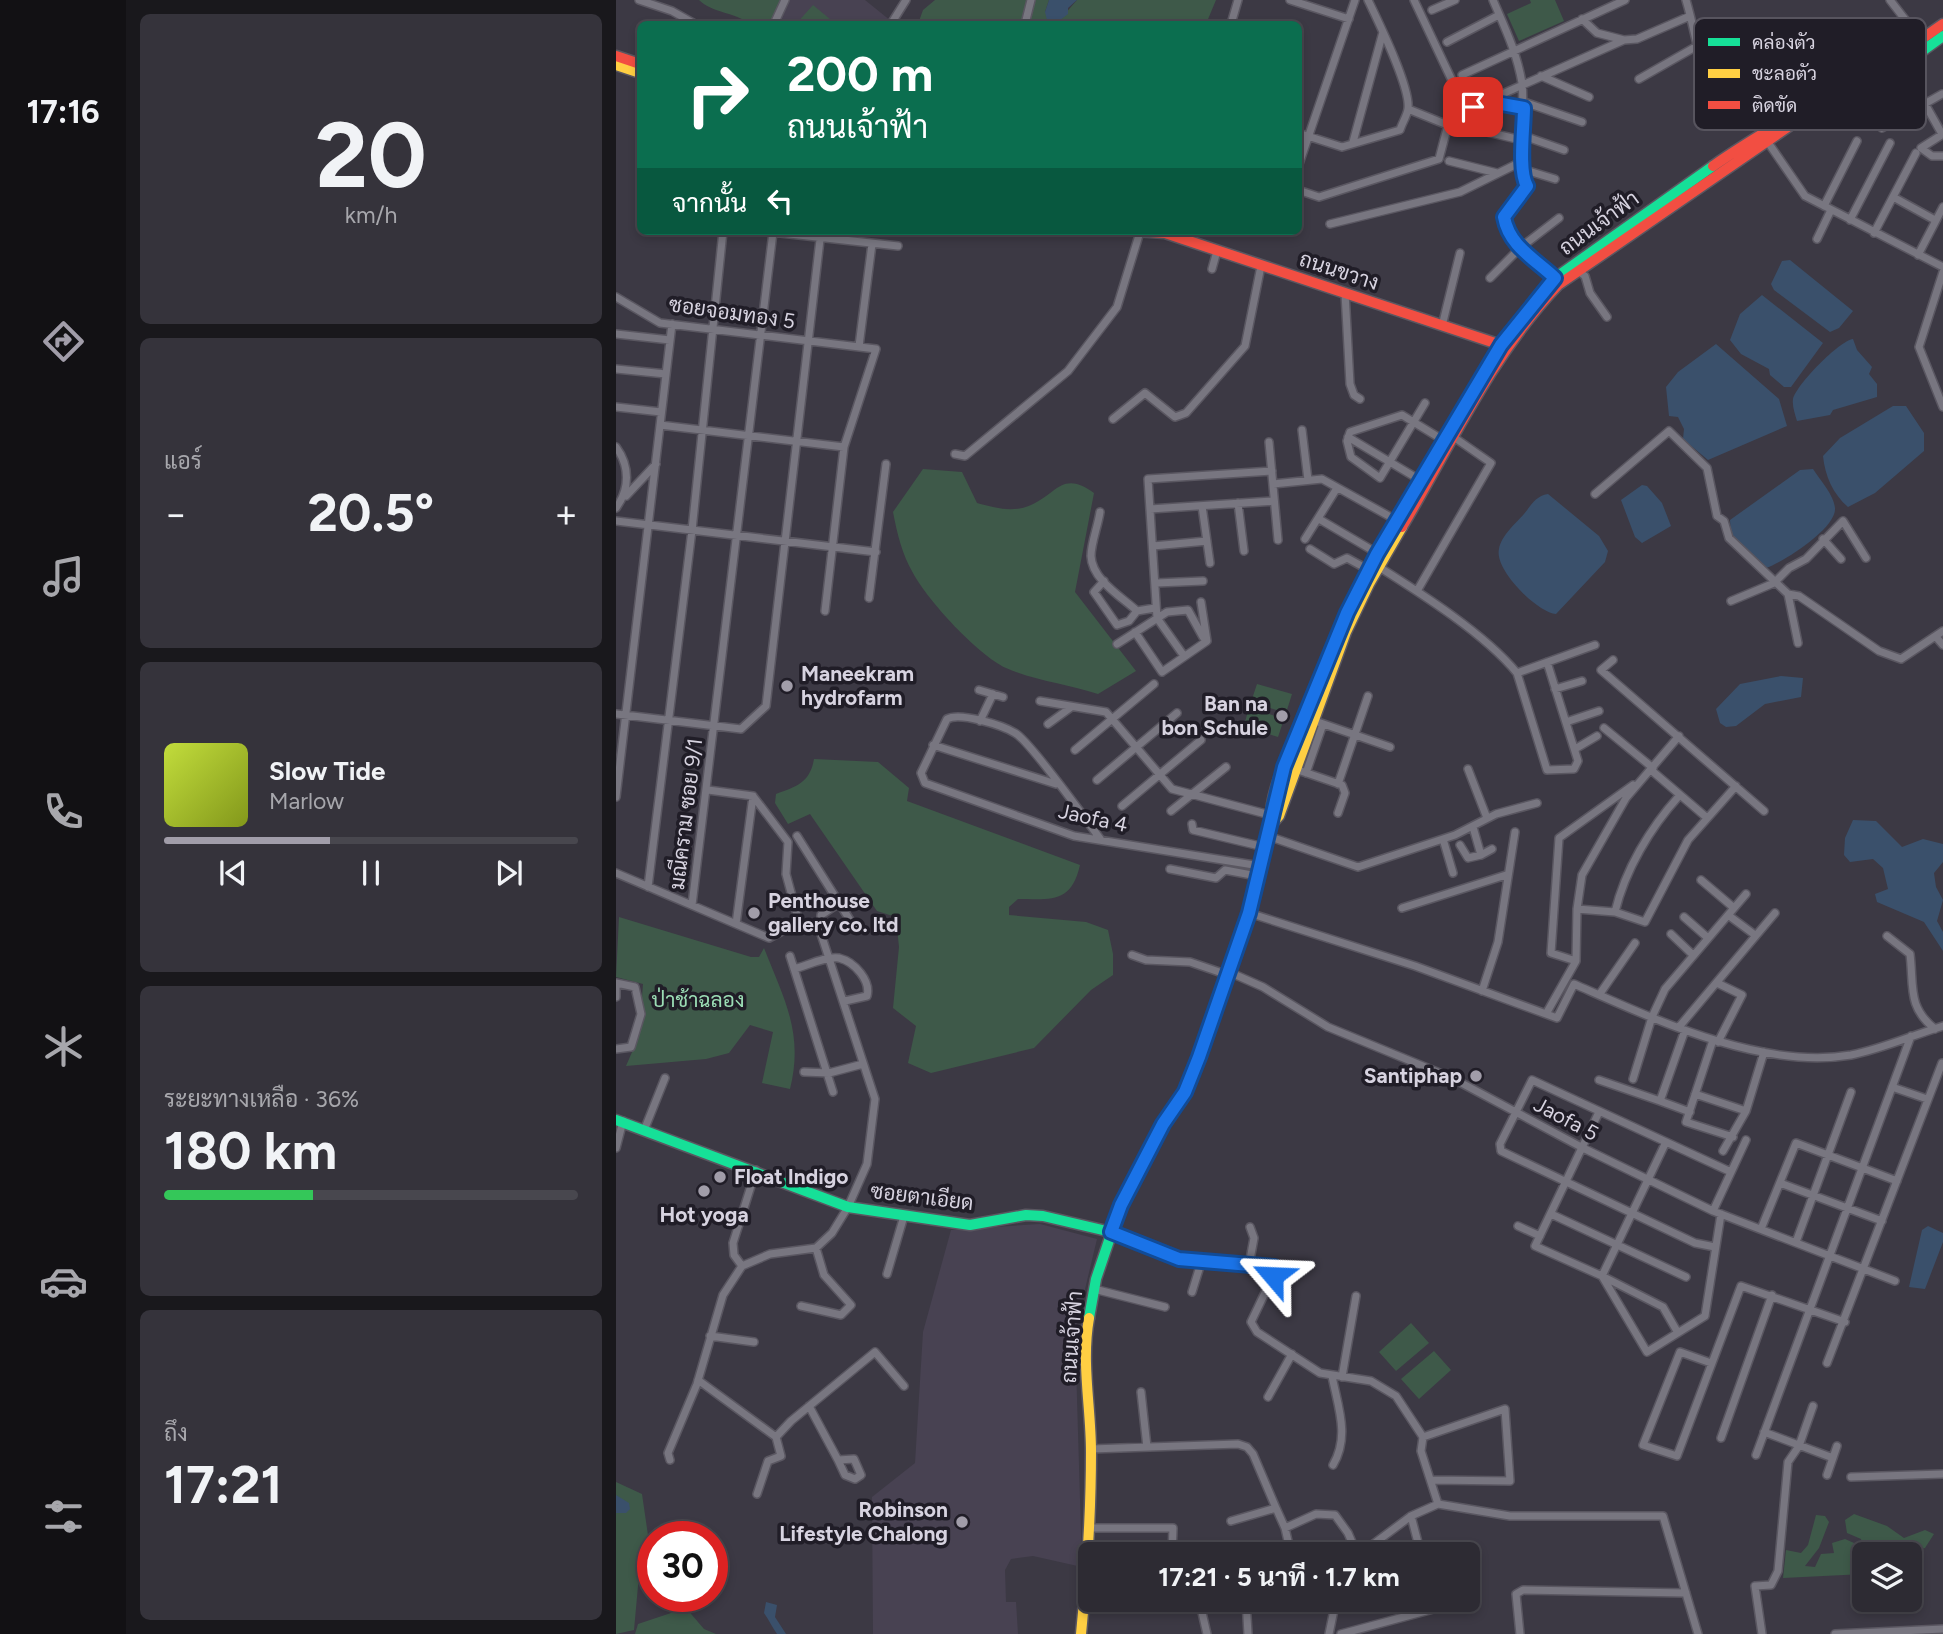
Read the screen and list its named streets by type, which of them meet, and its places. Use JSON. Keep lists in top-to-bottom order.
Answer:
{
  "streets": {
    "main road": ["ถนนเจ้าฟ้า", "ถนนขวาง", "ซอยตาเอียด"],
    "street": [
      "ซอยจอมทอง 5",
      "มณีคราม ซอย 9/1",
      "Jaofa 4",
      "Jaofa 5"
    ]
  },
  "crossings": [
    ["ถนนเจ้าฟ้า", "ถนนขวาง"],
    ["ถนนเจ้าฟ้า", "Jaofa 4"],
    ["ถนนเจ้าฟ้า", "Jaofa 5"],
    ["ถนนเจ้าฟ้า", "ซอยตาเอียด"],
    ["ซอยจอมทอง 5", "มณีคราม ซอย 9/1"]
  ],
  "parks": ["ป่าช้าฉลอง"],
  "places": [
    "Maneekram hydrofarm",
    "Ban na bon Schule",
    "Penthouse gallery co. ltd",
    "Santiphap",
    "Float Indigo",
    "Hot yoga",
    "Robinson Lifestyle Chalong"
  ],
  "legend": ["คล่องตัว", "ชะลอตัว", "ติดขัด"],
  "page": {
    "tabs": "17:16",
    "tile": [
      ["20", "km/h"],
      "แอร์",
      ["ระยะทางเหลือ · 36%", "180 km"],
      ["ถึง", "17:21"]
    ],
    "turn": ["200 m", "ถนนเจ้าฟ้า"],
    "then": "จากนั้น",
    "heat": ["−", "20.5°", "+"],
    "song": ["Slow Tide", "Marlow"],
    "limit": "30",
    "trip": "17:21 · 5 นาที · 1.7 km"
  }
}
